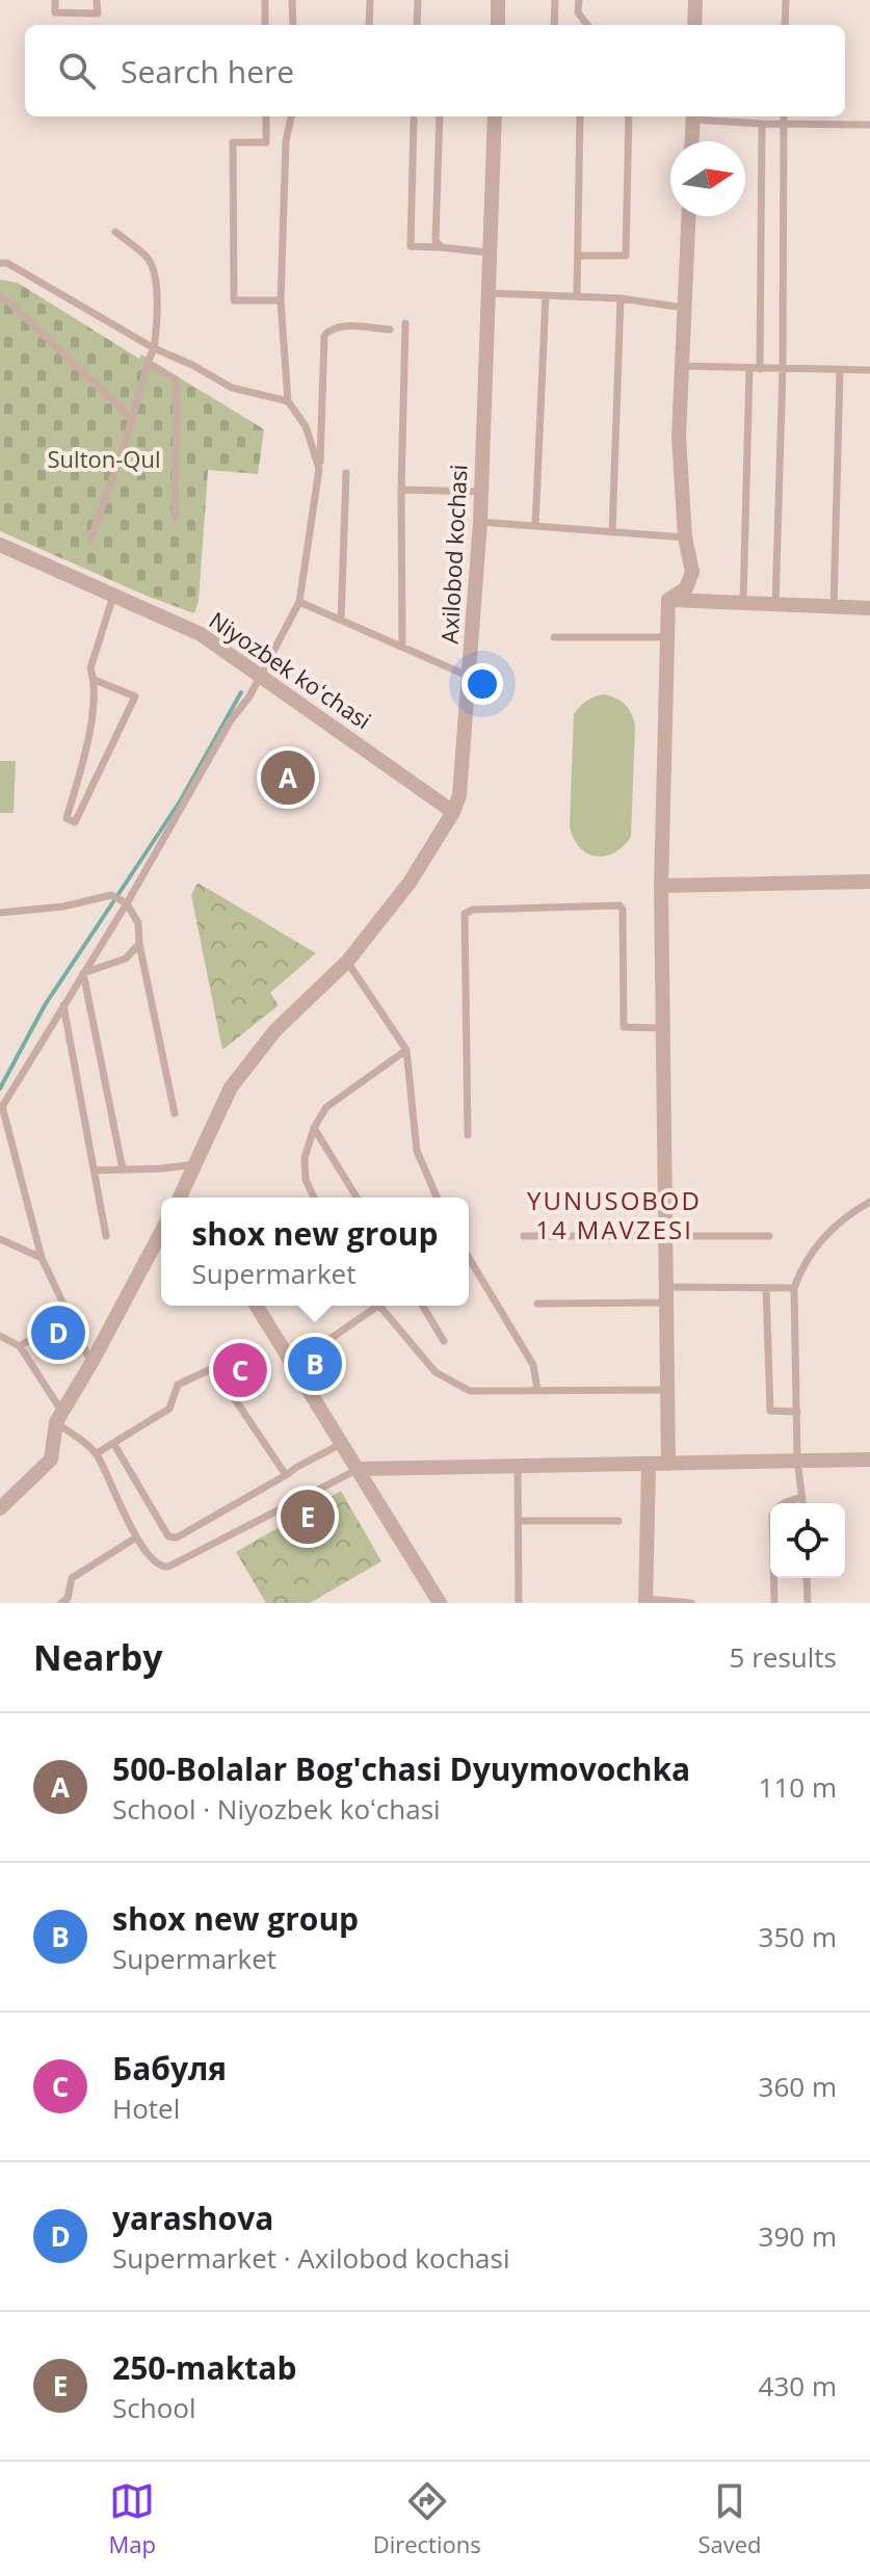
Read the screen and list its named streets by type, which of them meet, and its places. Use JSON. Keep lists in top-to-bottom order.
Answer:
{
  "streets": {
    "street": ["Axilobod kochasi", "Niyozbek koʻchasi"]
  },
  "crossings": [
    ["Axilobod kochasi", "Niyozbek koʻchasi"]
  ],
  "districts": ["YUNUSOBOD 14 MAVZESI"],
  "parks": ["Sulton-Qul"],
  "north": "right",
  "page": {
    "search": "Search here",
    "pins": [
      "A",
      "D",
      "B",
      "C",
      "E"
    ],
    "popup": ["shox new group", "Supermarket"],
    "heading": ["Nearby", "5 results"],
    "list": [
      {
        "mark": "A",
        "name": "500-Bolalar Bog'chasi Dyuymovochka",
        "note": "School · Niyozbek koʻchasi",
        "value": "110 m"
      },
      {
        "mark": "B",
        "name": "shox new group",
        "note": "Supermarket",
        "value": "350 m"
      },
      {
        "mark": "C",
        "name": "Бабуля",
        "note": "Hotel",
        "value": "360 m"
      },
      {
        "mark": "D",
        "name": "yarashova",
        "note": "Supermarket · Axilobod kochasi",
        "value": "390 m"
      },
      {
        "mark": "E",
        "name": "250-maktab",
        "note": "School",
        "value": "430 m"
      }
    ],
    "nav": ["Map", "Directions", "Saved"]
  }
}
